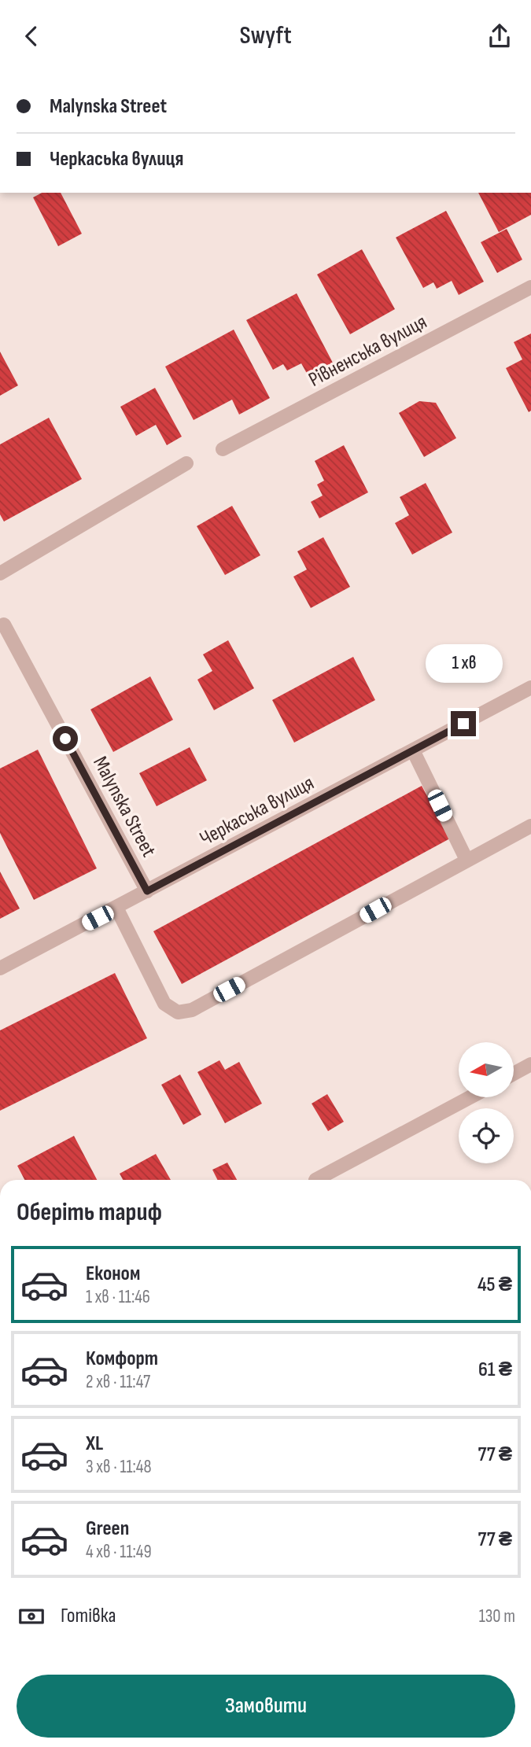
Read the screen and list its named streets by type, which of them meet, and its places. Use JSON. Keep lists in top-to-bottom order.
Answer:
{
  "streets": {
    "street": ["Рівненська вулиця", "Malynska Street", "Черкаська вулиця"]
  },
  "crossings": [
    ["Malynska Street", "Черкаська вулиця"]
  ],
  "north": "left",
  "page": {
    "header": "Swyft",
    "banner": ["Malynska Street", "Черкаська вулиця"],
    "bubble": "1 хв",
    "heading": "Оберіть тариф",
    "list": [
      {
        "name": "Економ",
        "note": "1 хв · 11:46",
        "value": "45 ₴"
      },
      {
        "name": "Комфорт",
        "note": "2 хв · 11:47",
        "value": "61 ₴"
      },
      {
        "name": "XL",
        "note": "3 хв · 11:48",
        "value": "77 ₴"
      },
      {
        "name": "Green",
        "note": "4 хв · 11:49",
        "value": "77 ₴"
      }
    ],
    "pay": ["Готівка", "130 m"],
    "buttons": "Замовити"
  }
}
